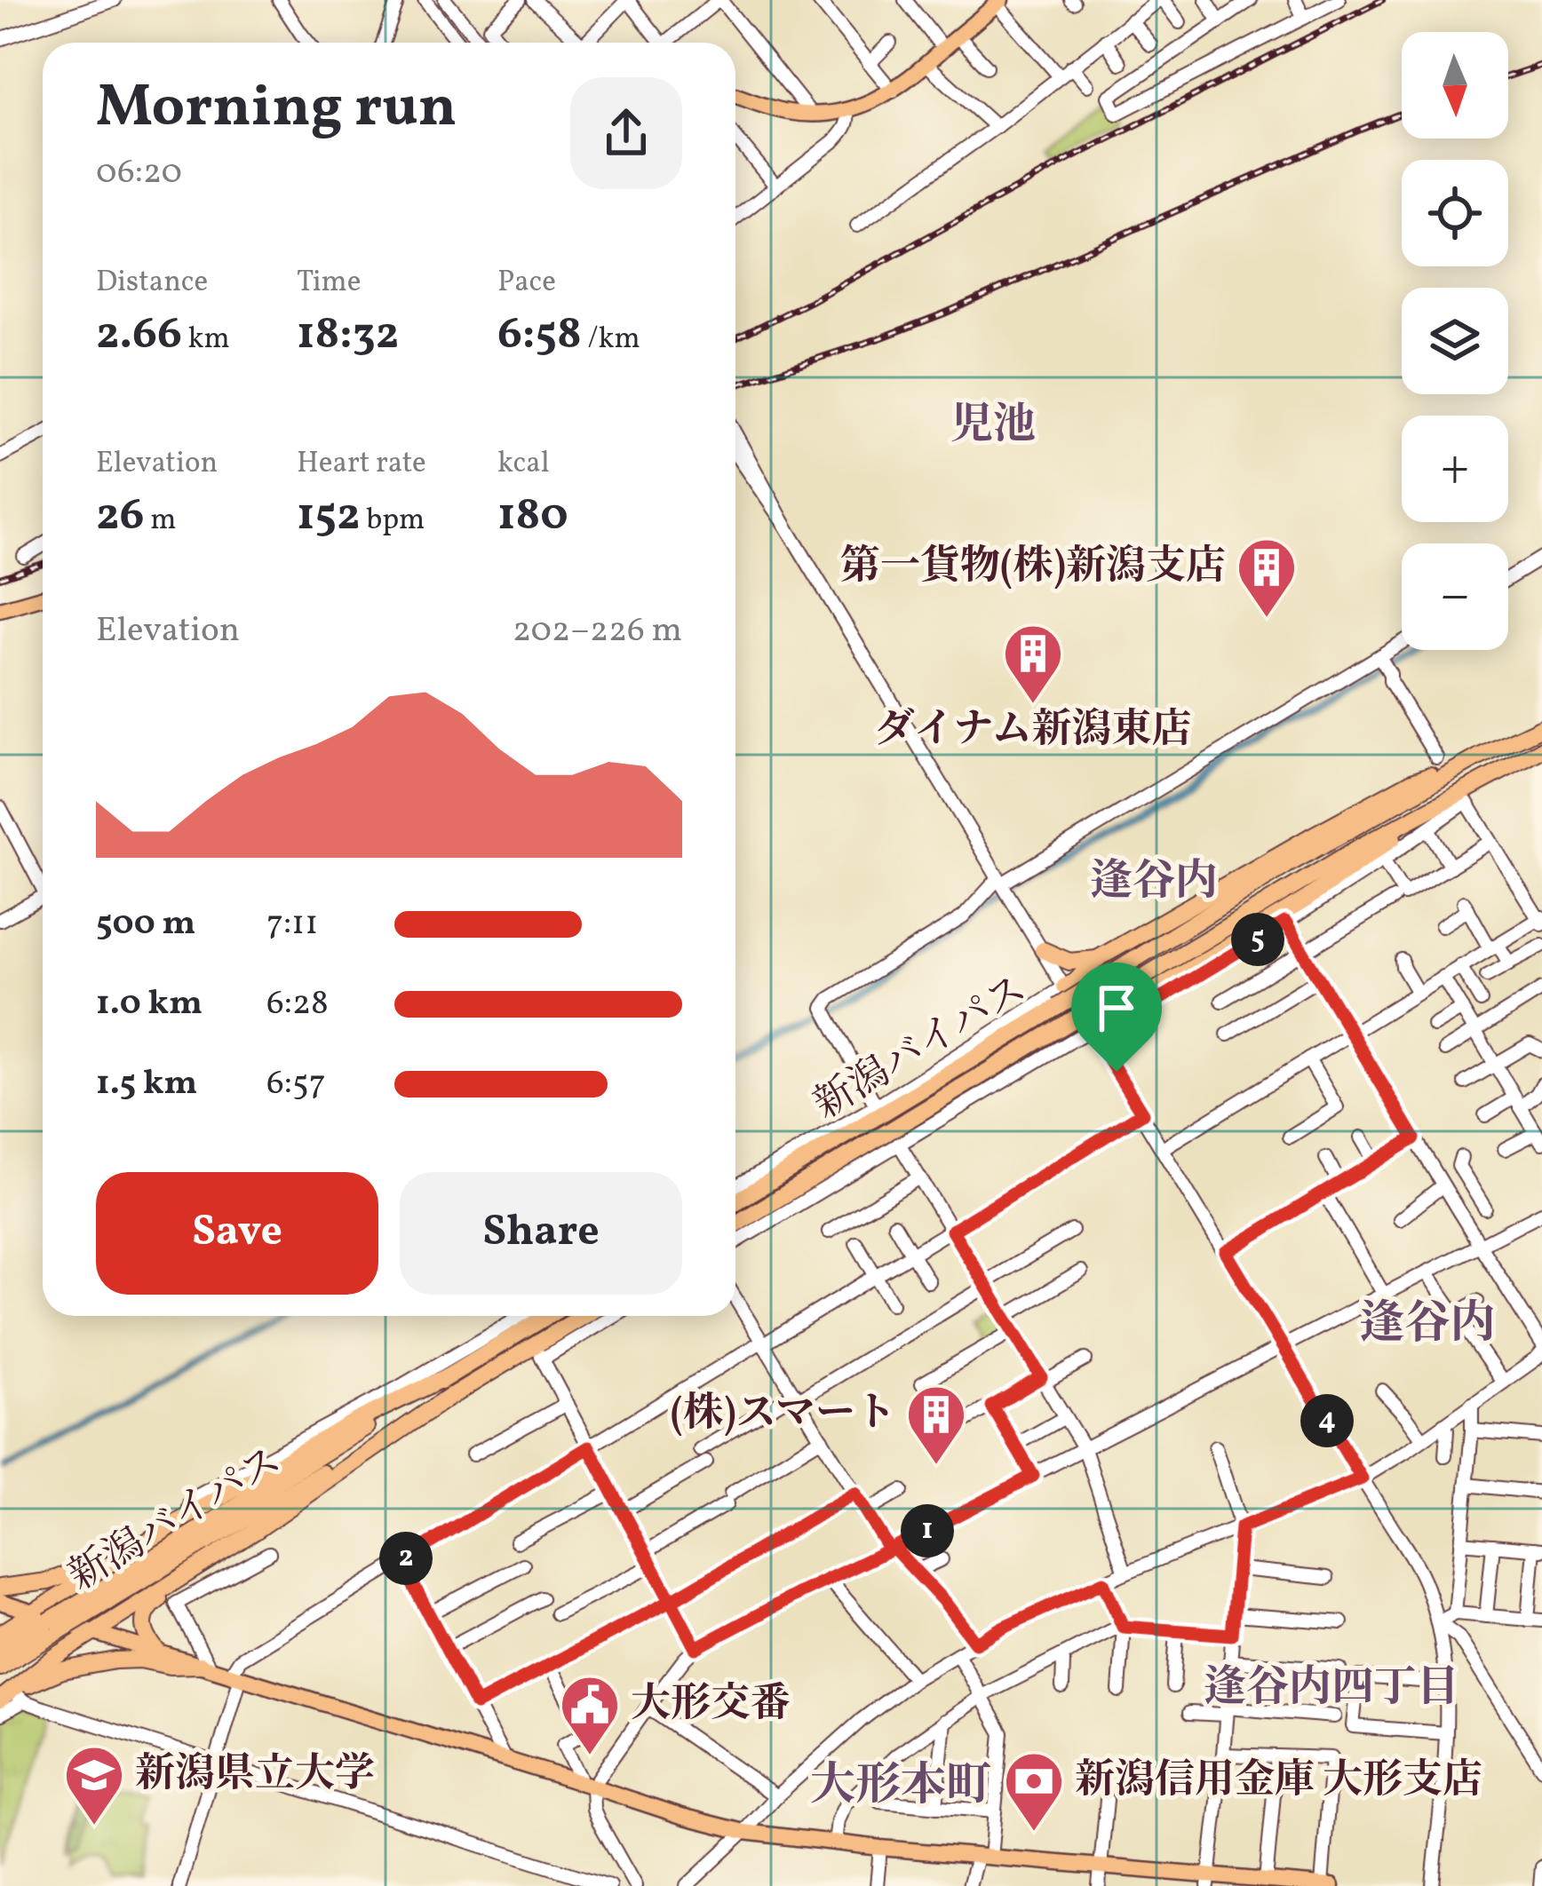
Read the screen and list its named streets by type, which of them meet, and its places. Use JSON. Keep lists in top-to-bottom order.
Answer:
{
  "streets": {
    "highway": ["新潟バイパス"]
  },
  "districts": [
    "児池",
    "逢谷内",
    "逢谷内",
    "逢谷内四丁目",
    "大形本町"
  ],
  "places": {
    "building": ["第一貨物(株)新潟支店", "ダイナム新潟東店", "(株)スマート"],
    "public building": ["大形交番"],
    "school or university": ["新潟県立大学"],
    "bank": ["新潟信用金庫 大形支店"]
  },
  "north": "bottom",
  "page": {
    "map_buttons": ["+", "−"],
    "heading": ["Morning run", "06:20"],
    "stats": [
      ["Distance", "2.66 km"],
      ["Time", "18:32"],
      ["Pace", "6:58 /km"],
      ["Elevation", "26 m"],
      ["Heart rate", "152 bpm"],
      ["kcal", "180"]
    ],
    "chart": ["Elevation", "202–226 m"],
    "list": [
      {
        "name": "500 m",
        "note": "7:11"
      },
      {
        "name": "1.0 km",
        "note": "6:28"
      },
      {
        "name": "1.5 km",
        "note": "6:57"
      }
    ],
    "pins": [
      "5",
      "4",
      "1",
      "2"
    ],
    "buttons": ["Save", "Share"]
  }
}
